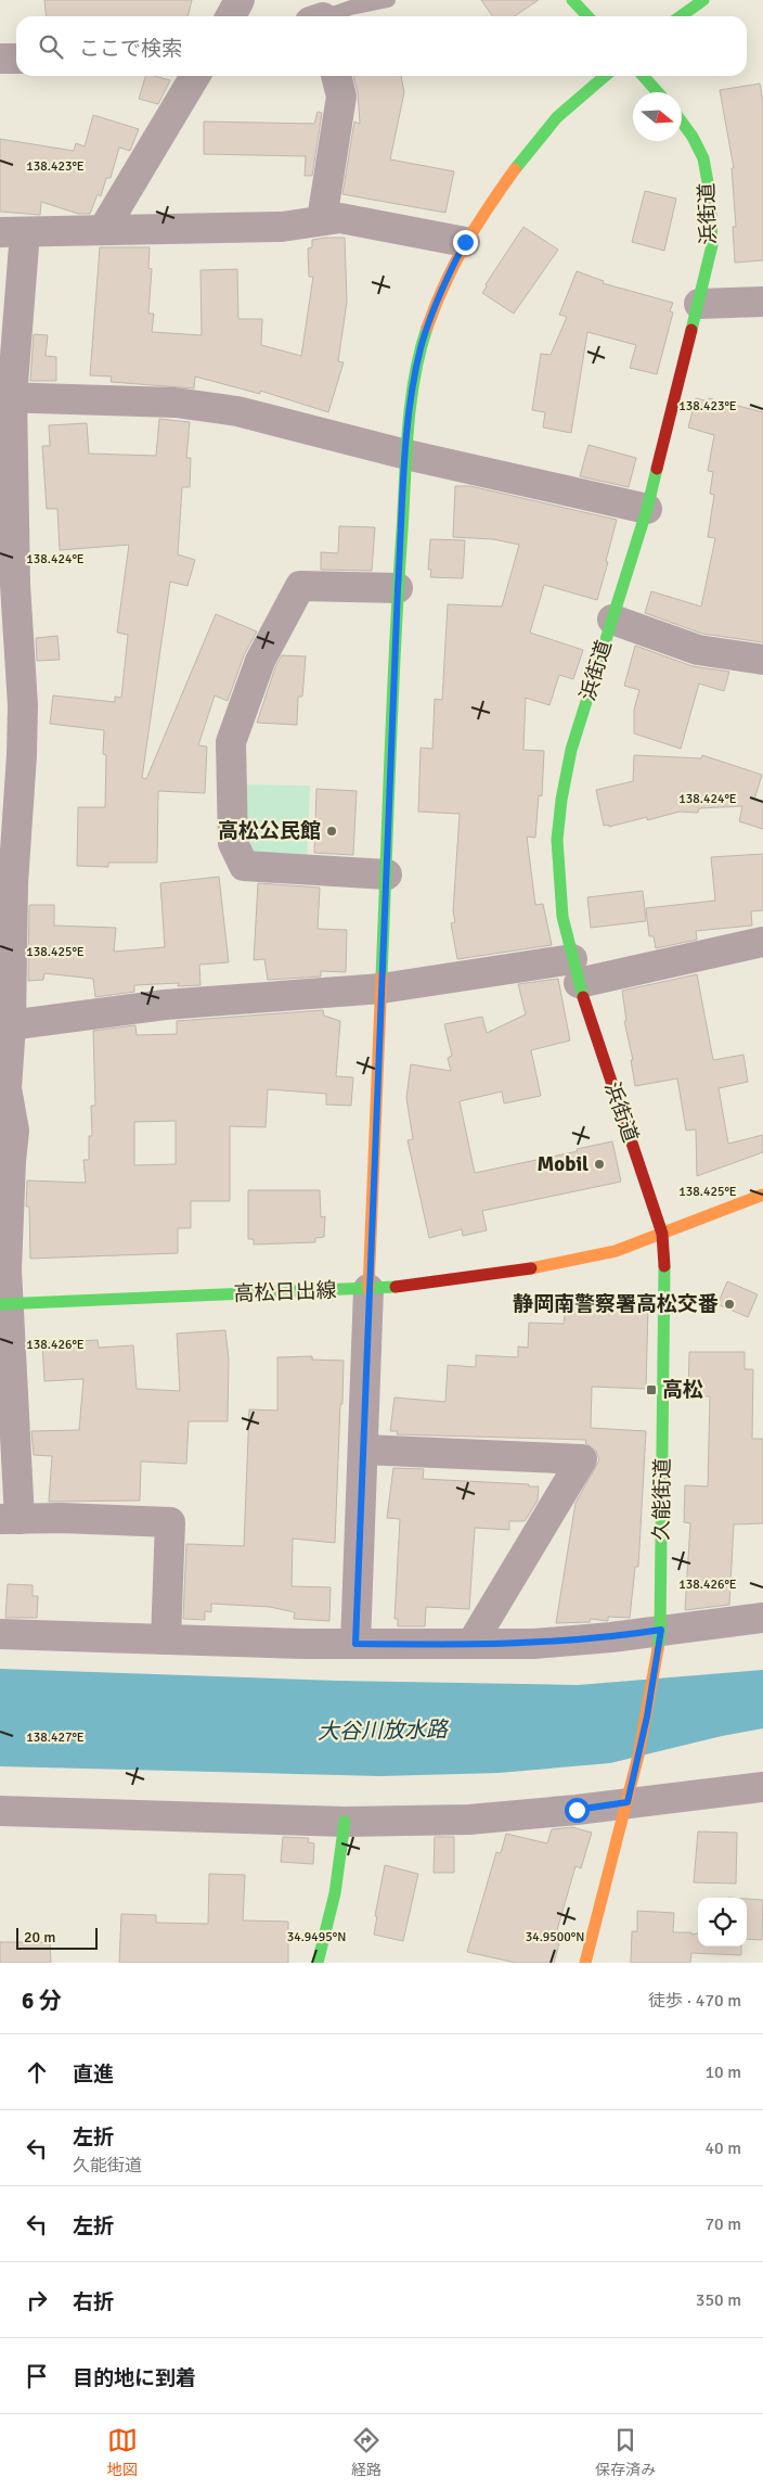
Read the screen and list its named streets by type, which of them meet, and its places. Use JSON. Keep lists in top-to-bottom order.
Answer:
{
  "streets": {
    "street": ["浜街道", "高松日出線", "久能街道"]
  },
  "crossings": [
    ["浜街道", "高松日出線"],
    ["浜街道", "久能街道"],
    ["高松日出線", "久能街道"]
  ],
  "water": ["大谷川放水路"],
  "places": {
    "other": ["高松公民館", "Mobil", "静岡南警察署高松交番"],
    "transit": ["高松"]
  },
  "scale_bar": "20 m",
  "north": "right",
  "page": {
    "search": "ここで検索",
    "scale": "20 m",
    "heading": ["6 分", "徒歩 · 470 m"],
    "list": [
      ["直進", "10 m"],
      ["左折", "久能街道", "40 m"],
      ["左折", "70 m"],
      ["右折", "350 m"],
      "目的地に到着"
    ],
    "nav": ["地図", "経路", "保存済み"]
  },
  "coordinates": [
    "138.423°E",
    "138.424°E",
    "138.425°E",
    "138.426°E",
    "138.427°E",
    "34.9495°N",
    "34.9500°N"
  ]
}
